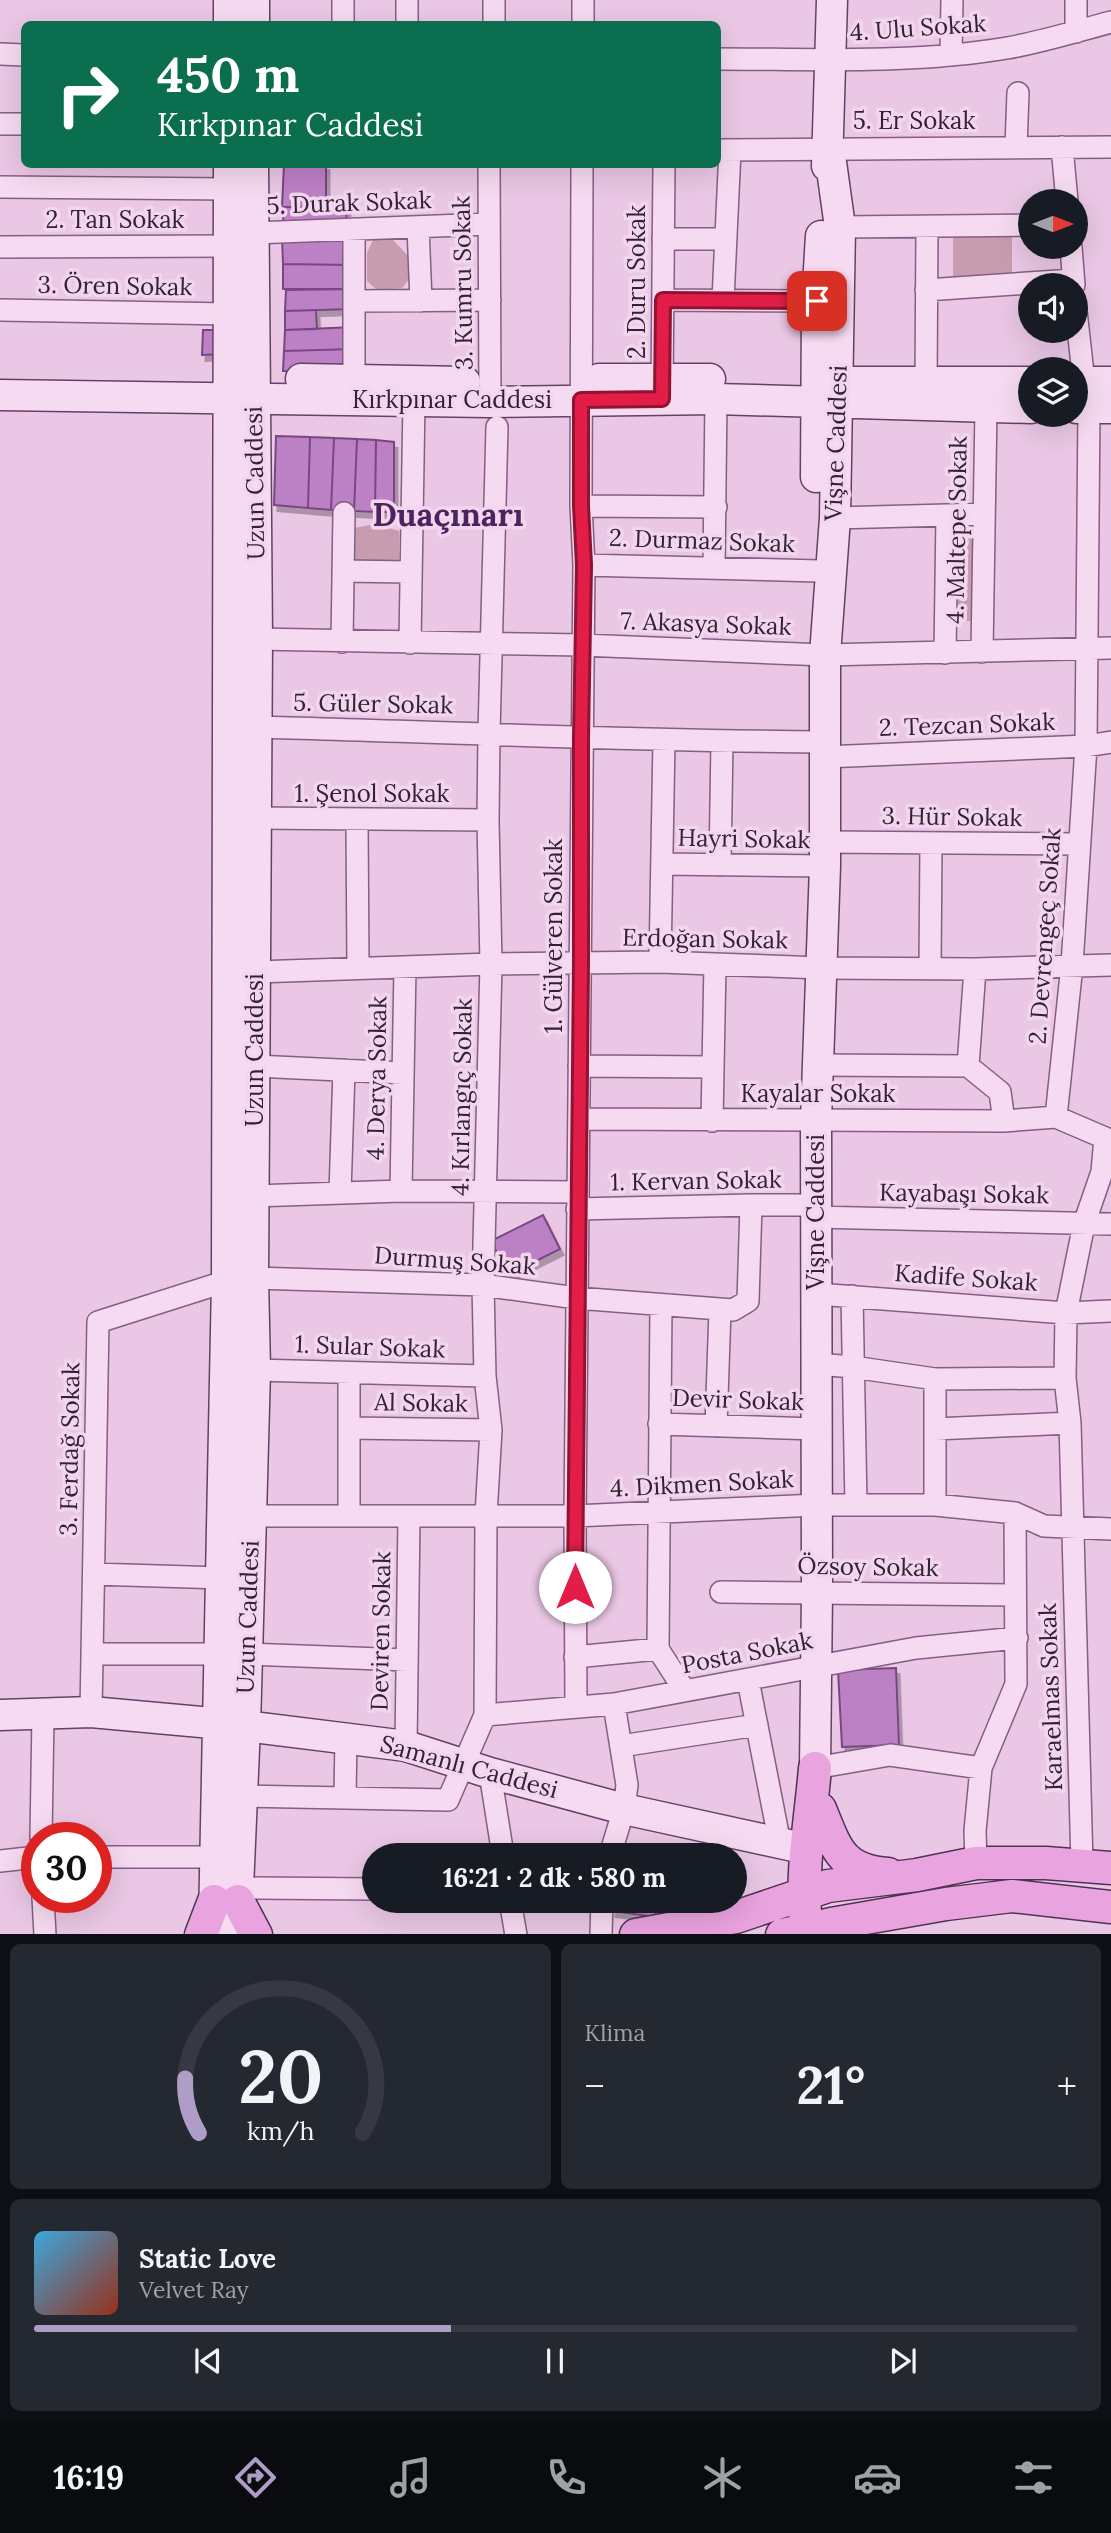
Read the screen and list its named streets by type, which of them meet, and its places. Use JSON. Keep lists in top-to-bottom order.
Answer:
{
  "streets": {
    "main road": [
      "Kırkpınar Caddesi",
      "Vişne Caddesi",
      "Uzun Caddesi",
      "Samanlı Caddesi"
    ],
    "street": [
      "4. Ulu Sokak",
      "5. Er Sokak",
      "5. Durak Sokak",
      "2. Tan Sokak",
      "2. Duru Sokak",
      "3. Kumru Sokak",
      "3. Ören Sokak",
      "4. Maltepe Sokak",
      "2. Durmaz Sokak",
      "7. Akasya Sokak",
      "5. Güler Sokak",
      "2. Tezcan Sokak",
      "1. Şenol Sokak",
      "3. Hür Sokak",
      "Hayri Sokak",
      "1. Gülveren Sokak",
      "2. Devrengeç Sokak",
      "Erdoğan Sokak",
      "4. Derya Sokak",
      "Kayalar Sokak",
      "4. Kırlangıç Sokak",
      "1. Kervan Sokak",
      "Kayabaşı Sokak",
      "Durmuş Sokak",
      "Kadife Sokak",
      "1. Sular Sokak",
      "Devir Sokak",
      "Al Sokak",
      "3. Ferdağ Sokak",
      "4. Dikmen Sokak",
      "Özsoy Sokak",
      "Deviren Sokak",
      "Posta Sokak",
      "Karaelmas Sokak"
    ]
  },
  "crossings": [
    ["4. Ulu Sokak", "Vişne Caddesi"],
    ["5. Er Sokak", "Vişne Caddesi"],
    ["5. Durak Sokak", "2. Tan Sokak"],
    ["5. Durak Sokak", "3. Kumru Sokak"],
    ["5. Durak Sokak", "Uzun Caddesi"],
    ["2. Tan Sokak", "Uzun Caddesi"],
    ["2. Duru Sokak", "Kırkpınar Caddesi"],
    ["3. Kumru Sokak", "Kırkpınar Caddesi"],
    ["3. Kumru Sokak", "4. Kırlangıç Sokak"],
    ["3. Ören Sokak", "Uzun Caddesi"],
    ["Kırkpınar Caddesi", "Vişne Caddesi"],
    ["Kırkpınar Caddesi", "Uzun Caddesi"],
    ["Kırkpınar Caddesi", "4. Maltepe Sokak"],
    ["Kırkpınar Caddesi", "1. Gülveren Sokak"],
    ["Kırkpınar Caddesi", "4. Kırlangıç Sokak"],
    ["Vişne Caddesi", "2. Durmaz Sokak"],
    ["Vişne Caddesi", "7. Akasya Sokak"],
    ["Vişne Caddesi", "2. Tezcan Sokak"],
    ["Vişne Caddesi", "3. Hür Sokak"],
    ["Vişne Caddesi", "Hayri Sokak"],
    ["Vişne Caddesi", "Erdoğan Sokak"],
    ["Vişne Caddesi", "Kayalar Sokak"],
    ["Vişne Caddesi", "1. Kervan Sokak"],
    ["Vişne Caddesi", "Kayabaşı Sokak"],
    ["Vişne Caddesi", "Kadife Sokak"],
    ["Vişne Caddesi", "Devir Sokak"],
    ["Vişne Caddesi", "4. Dikmen Sokak"],
    ["Vişne Caddesi", "Özsoy Sokak"],
    ["Vişne Caddesi", "Posta Sokak"],
    ["Uzun Caddesi", "7. Akasya Sokak"],
    ["Uzun Caddesi", "5. Güler Sokak"],
    ["Uzun Caddesi", "1. Şenol Sokak"],
    ["Uzun Caddesi", "Erdoğan Sokak"],
    ["Uzun Caddesi", "1. Kervan Sokak"],
    ["Uzun Caddesi", "Durmuş Sokak"],
    ["Uzun Caddesi", "1. Sular Sokak"],
    ["Uzun Caddesi", "3. Ferdağ Sokak"],
    ["Uzun Caddesi", "4. Dikmen Sokak"],
    ["Uzun Caddesi", "Samanlı Caddesi"],
    ["4. Maltepe Sokak", "7. Akasya Sokak"],
    ["2. Durmaz Sokak", "1. Gülveren Sokak"],
    ["7. Akasya Sokak", "1. Gülveren Sokak"],
    ["7. Akasya Sokak", "2. Devrengeç Sokak"],
    ["7. Akasya Sokak", "4. Kırlangıç Sokak"],
    ["5. Güler Sokak", "2. Tezcan Sokak"],
    ["5. Güler Sokak", "1. Gülveren Sokak"],
    ["5. Güler Sokak", "4. Kırlangıç Sokak"],
    ["2. Tezcan Sokak", "2. Devrengeç Sokak"],
    ["1. Şenol Sokak", "4. Kırlangıç Sokak"],
    ["3. Hür Sokak", "Hayri Sokak"],
    ["3. Hür Sokak", "2. Devrengeç Sokak"],
    ["1. Gülveren Sokak", "Erdoğan Sokak"],
    ["1. Gülveren Sokak", "Kayalar Sokak"],
    ["1. Gülveren Sokak", "1. Kervan Sokak"],
    ["1. Gülveren Sokak", "Durmuş Sokak"],
    ["1. Gülveren Sokak", "4. Dikmen Sokak"],
    ["1. Gülveren Sokak", "Posta Sokak"],
    ["2. Devrengeç Sokak", "Erdoğan Sokak"],
    ["2. Devrengeç Sokak", "Kayalar Sokak"],
    ["Erdoğan Sokak", "4. Derya Sokak"],
    ["Erdoğan Sokak", "4. Kırlangıç Sokak"],
    ["4. Derya Sokak", "1. Kervan Sokak"],
    ["4. Kırlangıç Sokak", "1. Kervan Sokak"],
    ["4. Kırlangıç Sokak", "Durmuş Sokak"],
    ["4. Kırlangıç Sokak", "1. Sular Sokak"],
    ["4. Kırlangıç Sokak", "Al Sokak"],
    ["4. Kırlangıç Sokak", "4. Dikmen Sokak"],
    ["4. Kırlangıç Sokak", "Posta Sokak"],
    ["4. Kırlangıç Sokak", "Samanlı Caddesi"],
    ["1. Kervan Sokak", "Kayabaşı Sokak"],
    ["Durmuş Sokak", "3. Ferdağ Sokak"],
    ["3. Ferdağ Sokak", "Samanlı Caddesi"],
    ["4. Dikmen Sokak", "Deviren Sokak"],
    ["4. Dikmen Sokak", "Karaelmas Sokak"],
    ["Deviren Sokak", "Samanlı Caddesi"]
  ],
  "districts": ["Duaçınarı"],
  "north": "right",
  "page": {
    "turn": ["450 m", "Kırkpınar Caddesi"],
    "limit": "30",
    "trip": "16:21 · 2 dk · 580 m",
    "tile": "Klima",
    "heat": ["−", "21°", "+"],
    "song": ["Static Love", "Velvet Ray"],
    "tabs": "16:19",
    "gauge": ["20", "km/h"]
  }
}
